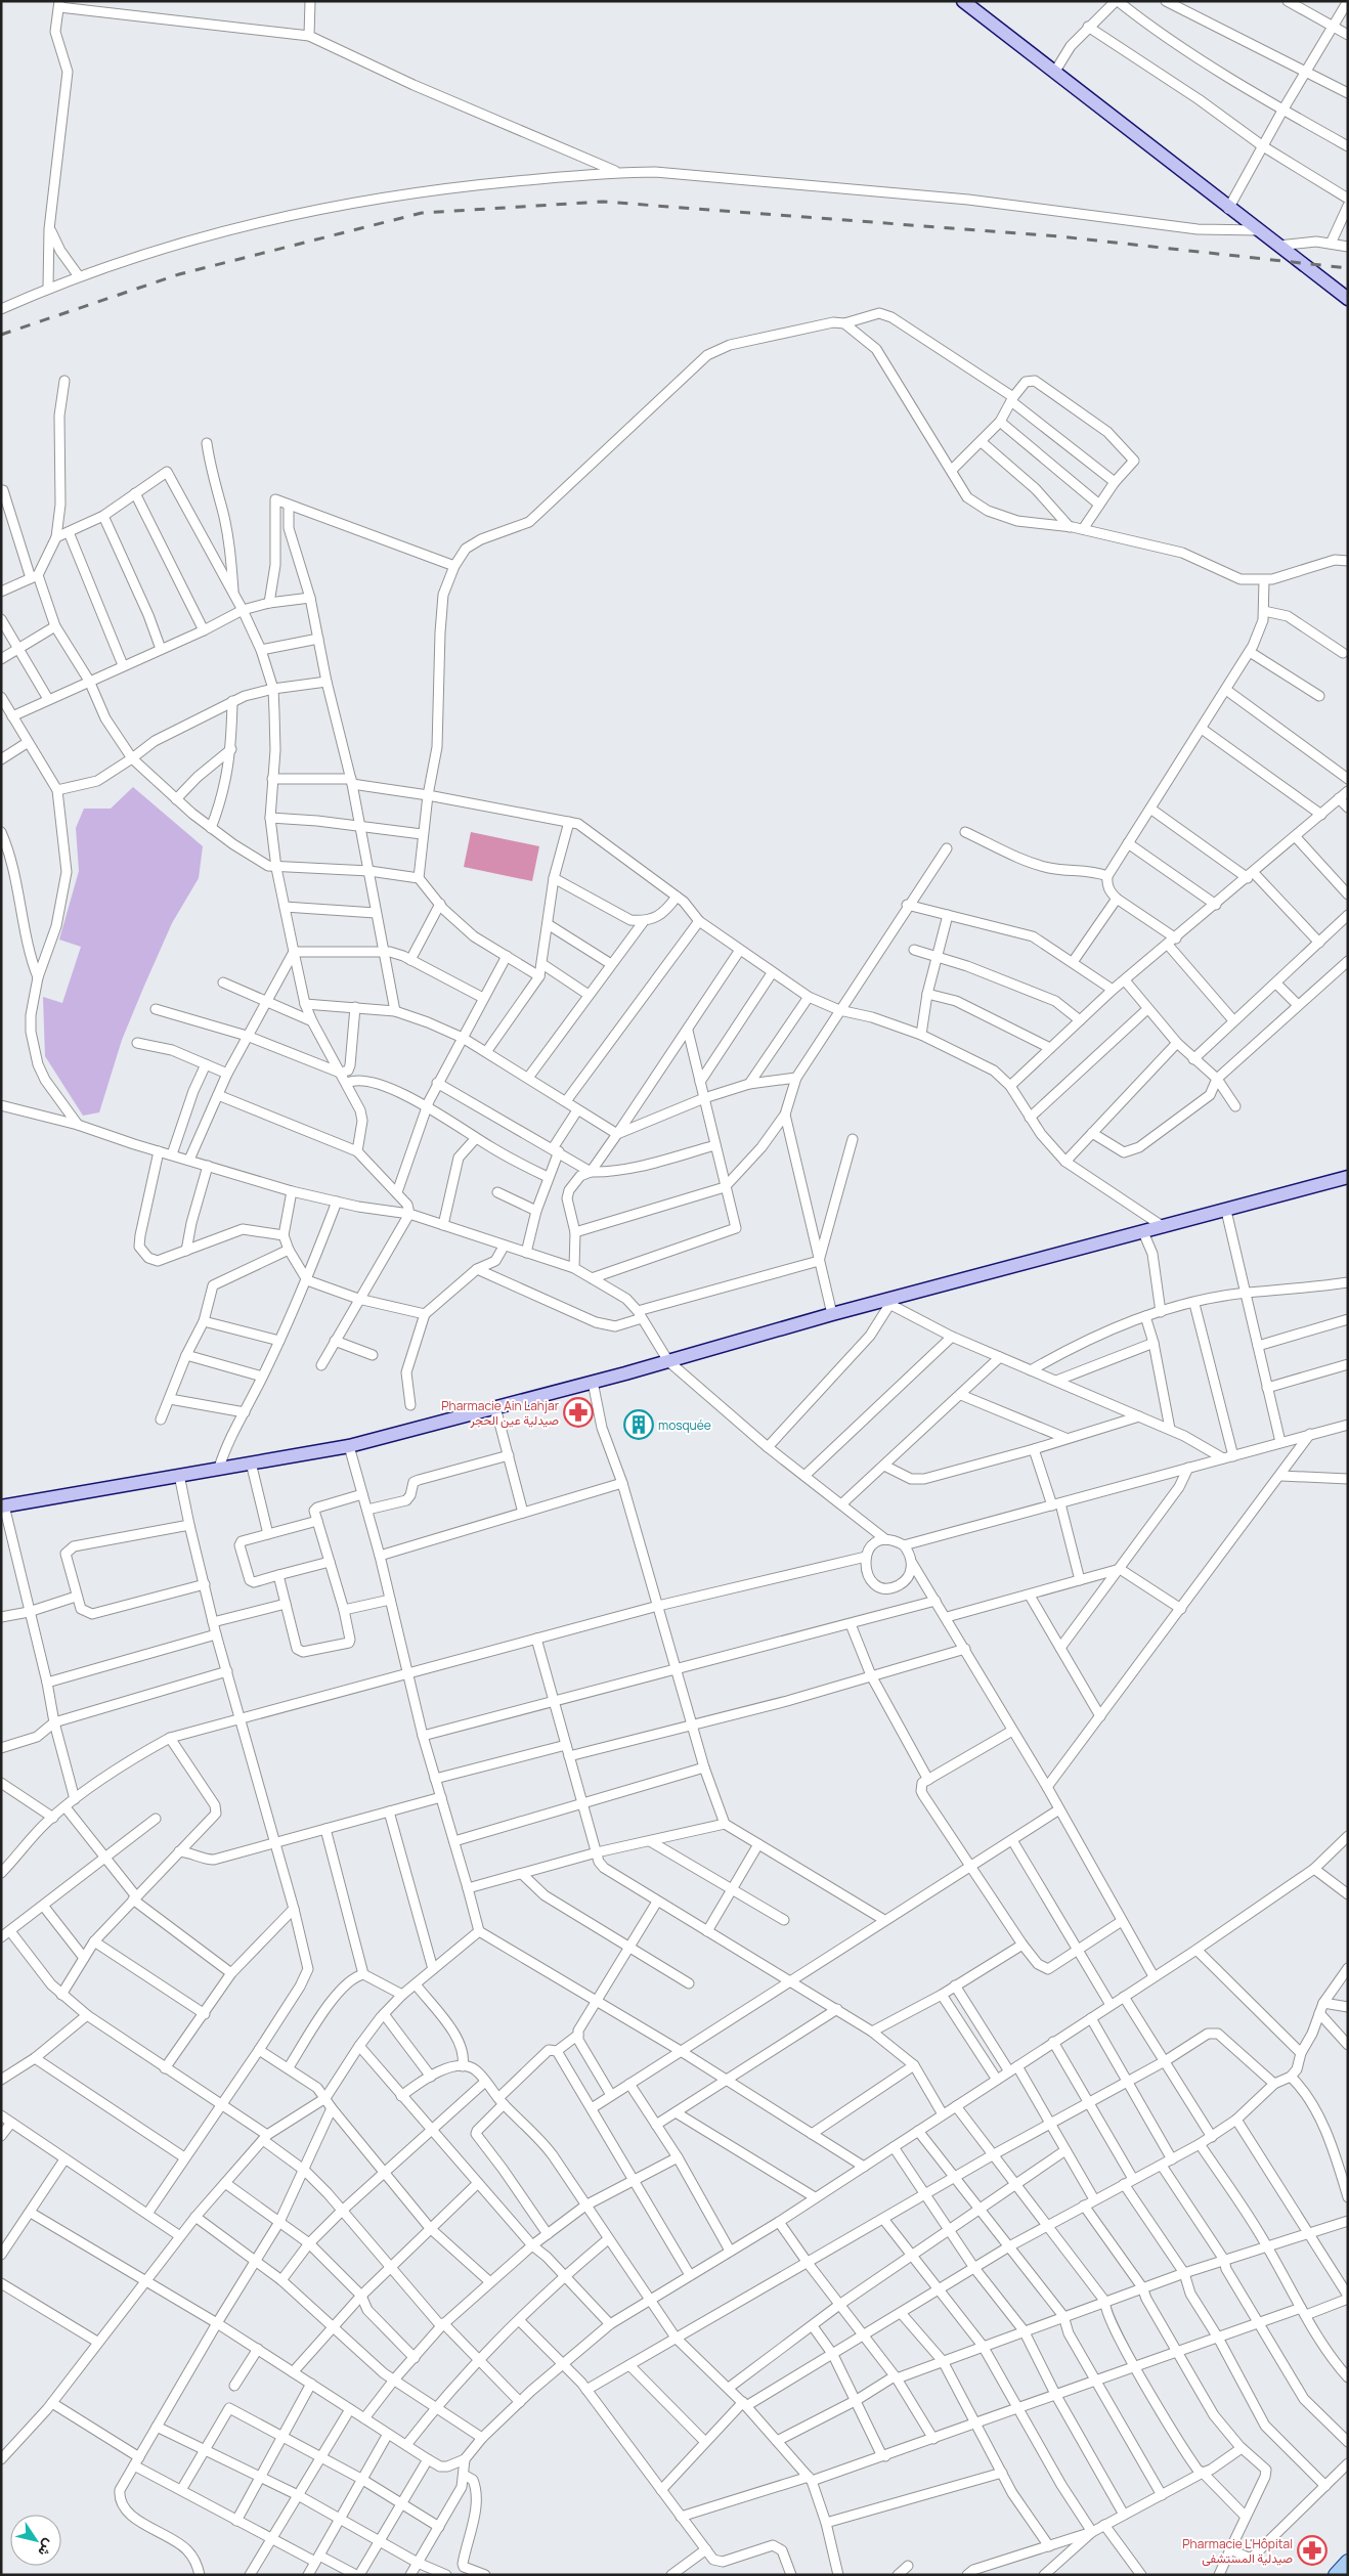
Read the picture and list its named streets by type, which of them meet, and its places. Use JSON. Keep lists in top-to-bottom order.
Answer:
{
  "places": {
    "pharmacy": ["Pharmacie Ain Lahjar صيدلية عين الحجر", "Pharmacie L'Hôpital صيدلية المستشفى"],
    "building": ["mosquée"]
  },
  "north": "bottom right"
}
